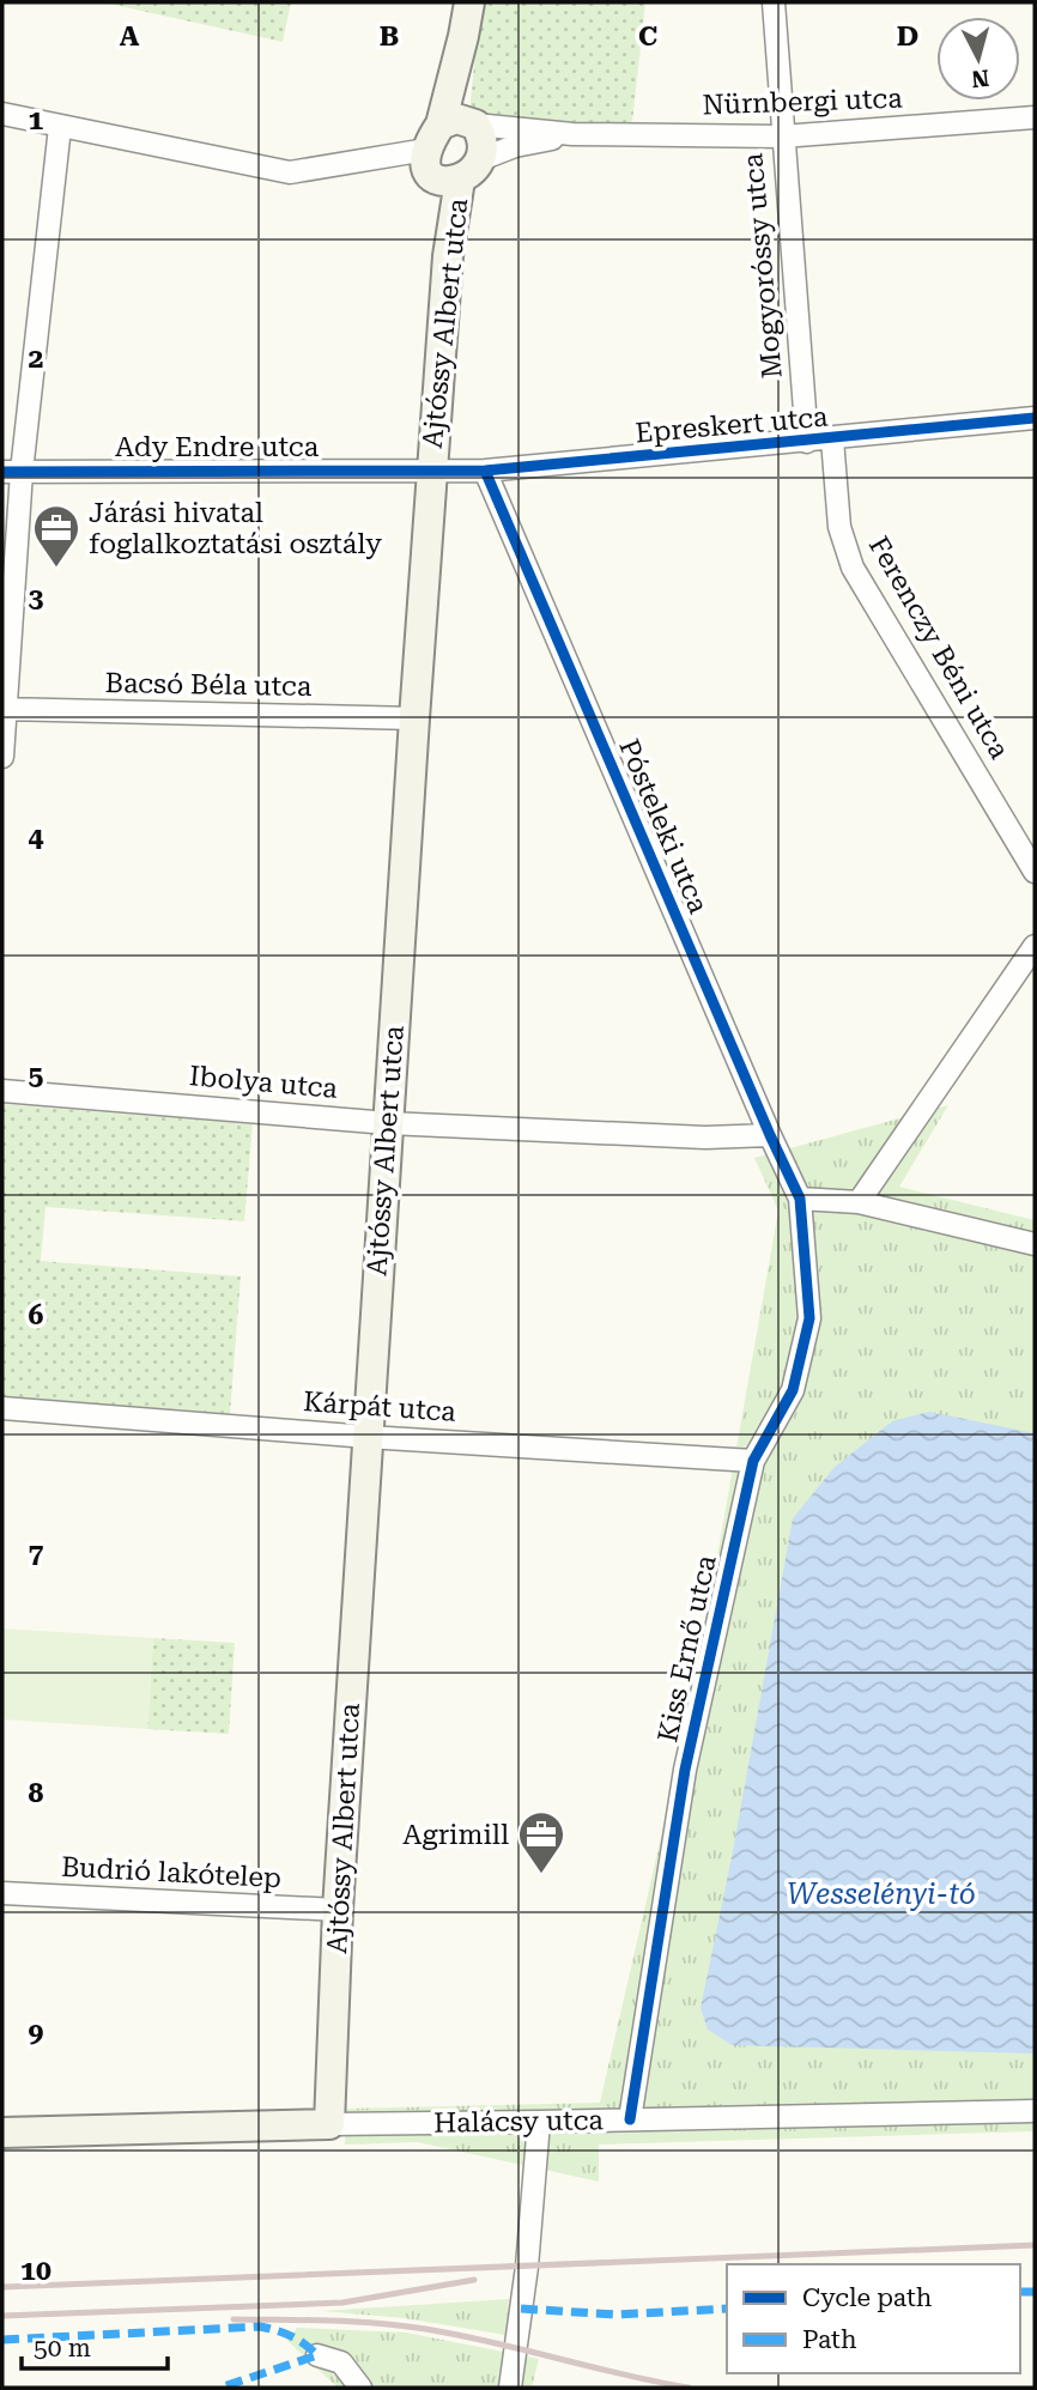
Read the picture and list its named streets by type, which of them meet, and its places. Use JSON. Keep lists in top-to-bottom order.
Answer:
{
  "streets": {
    "main road": ["Ajtóssy Albert utca", "Halácsy utca"],
    "street": [
      "Nürnbergi utca",
      "Mogyoróssy utca",
      "Epreskert utca",
      "Ady Endre utca",
      "Ferenczy Béni utca",
      "Bacsó Béla utca",
      "Pósteleki utca",
      "Ibolya utca",
      "Kárpát utca",
      "Kiss Ernő utca",
      "Budrió lakótelep"
    ]
  },
  "crossings": [
    ["Nürnbergi utca", "Mogyoróssy utca"],
    ["Nürnbergi utca", "Ajtóssy Albert utca"],
    ["Mogyoróssy utca", "Epreskert utca"],
    ["Ajtóssy Albert utca", "Epreskert utca"],
    ["Ajtóssy Albert utca", "Ady Endre utca"],
    ["Ajtóssy Albert utca", "Bacsó Béla utca"],
    ["Ajtóssy Albert utca", "Ibolya utca"],
    ["Ajtóssy Albert utca", "Kárpát utca"],
    ["Ajtóssy Albert utca", "Budrió lakótelep"],
    ["Ajtóssy Albert utca", "Halácsy utca"],
    ["Epreskert utca", "Ady Endre utca"],
    ["Epreskert utca", "Ferenczy Béni utca"],
    ["Epreskert utca", "Pósteleki utca"],
    ["Pósteleki utca", "Ibolya utca"],
    ["Pósteleki utca", "Kiss Ernő utca"],
    ["Kárpát utca", "Kiss Ernő utca"],
    ["Kiss Ernő utca", "Halácsy utca"]
  ],
  "water": ["Wesselényi-tó"],
  "places": {
    "office": ["Járási hivatal foglalkoztatási osztály", "Agrimill"]
  },
  "legend": ["Cycle path", "Path"],
  "scale_bar": "50 m",
  "north": "bottom",
  "grid": {
    "columns": [
      "A",
      "B",
      "C",
      "D"
    ],
    "rows": [
      "1",
      "2",
      "3",
      "4",
      "5",
      "6",
      "7",
      "8",
      "9",
      "10"
    ]
  }
}
